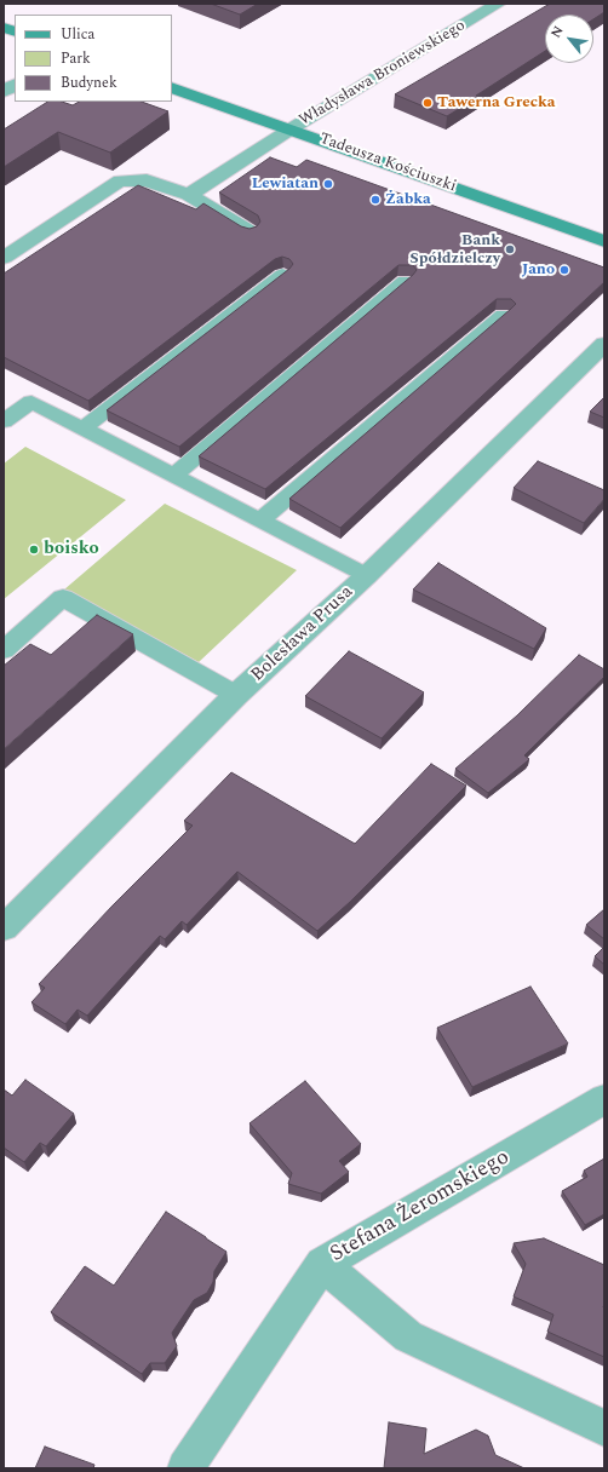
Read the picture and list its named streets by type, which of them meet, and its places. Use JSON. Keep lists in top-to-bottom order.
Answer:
{
  "streets": {
    "street": [
      "Władysława Broniewskiego",
      "Tadeusza Kościuszki",
      "Bolesława Prusa",
      "Stefana Żeromskiego"
    ]
  },
  "crossings": [
    ["Władysława Broniewskiego", "Tadeusza Kościuszki"]
  ],
  "places": [
    "Tawerna Grecka",
    "Lewiatan",
    "Żabka",
    "Bank Spółdzielczy",
    "Jano",
    "boisko"
  ],
  "legend": ["Ulica", "Park", "Budynek"],
  "north": "top left"
}
